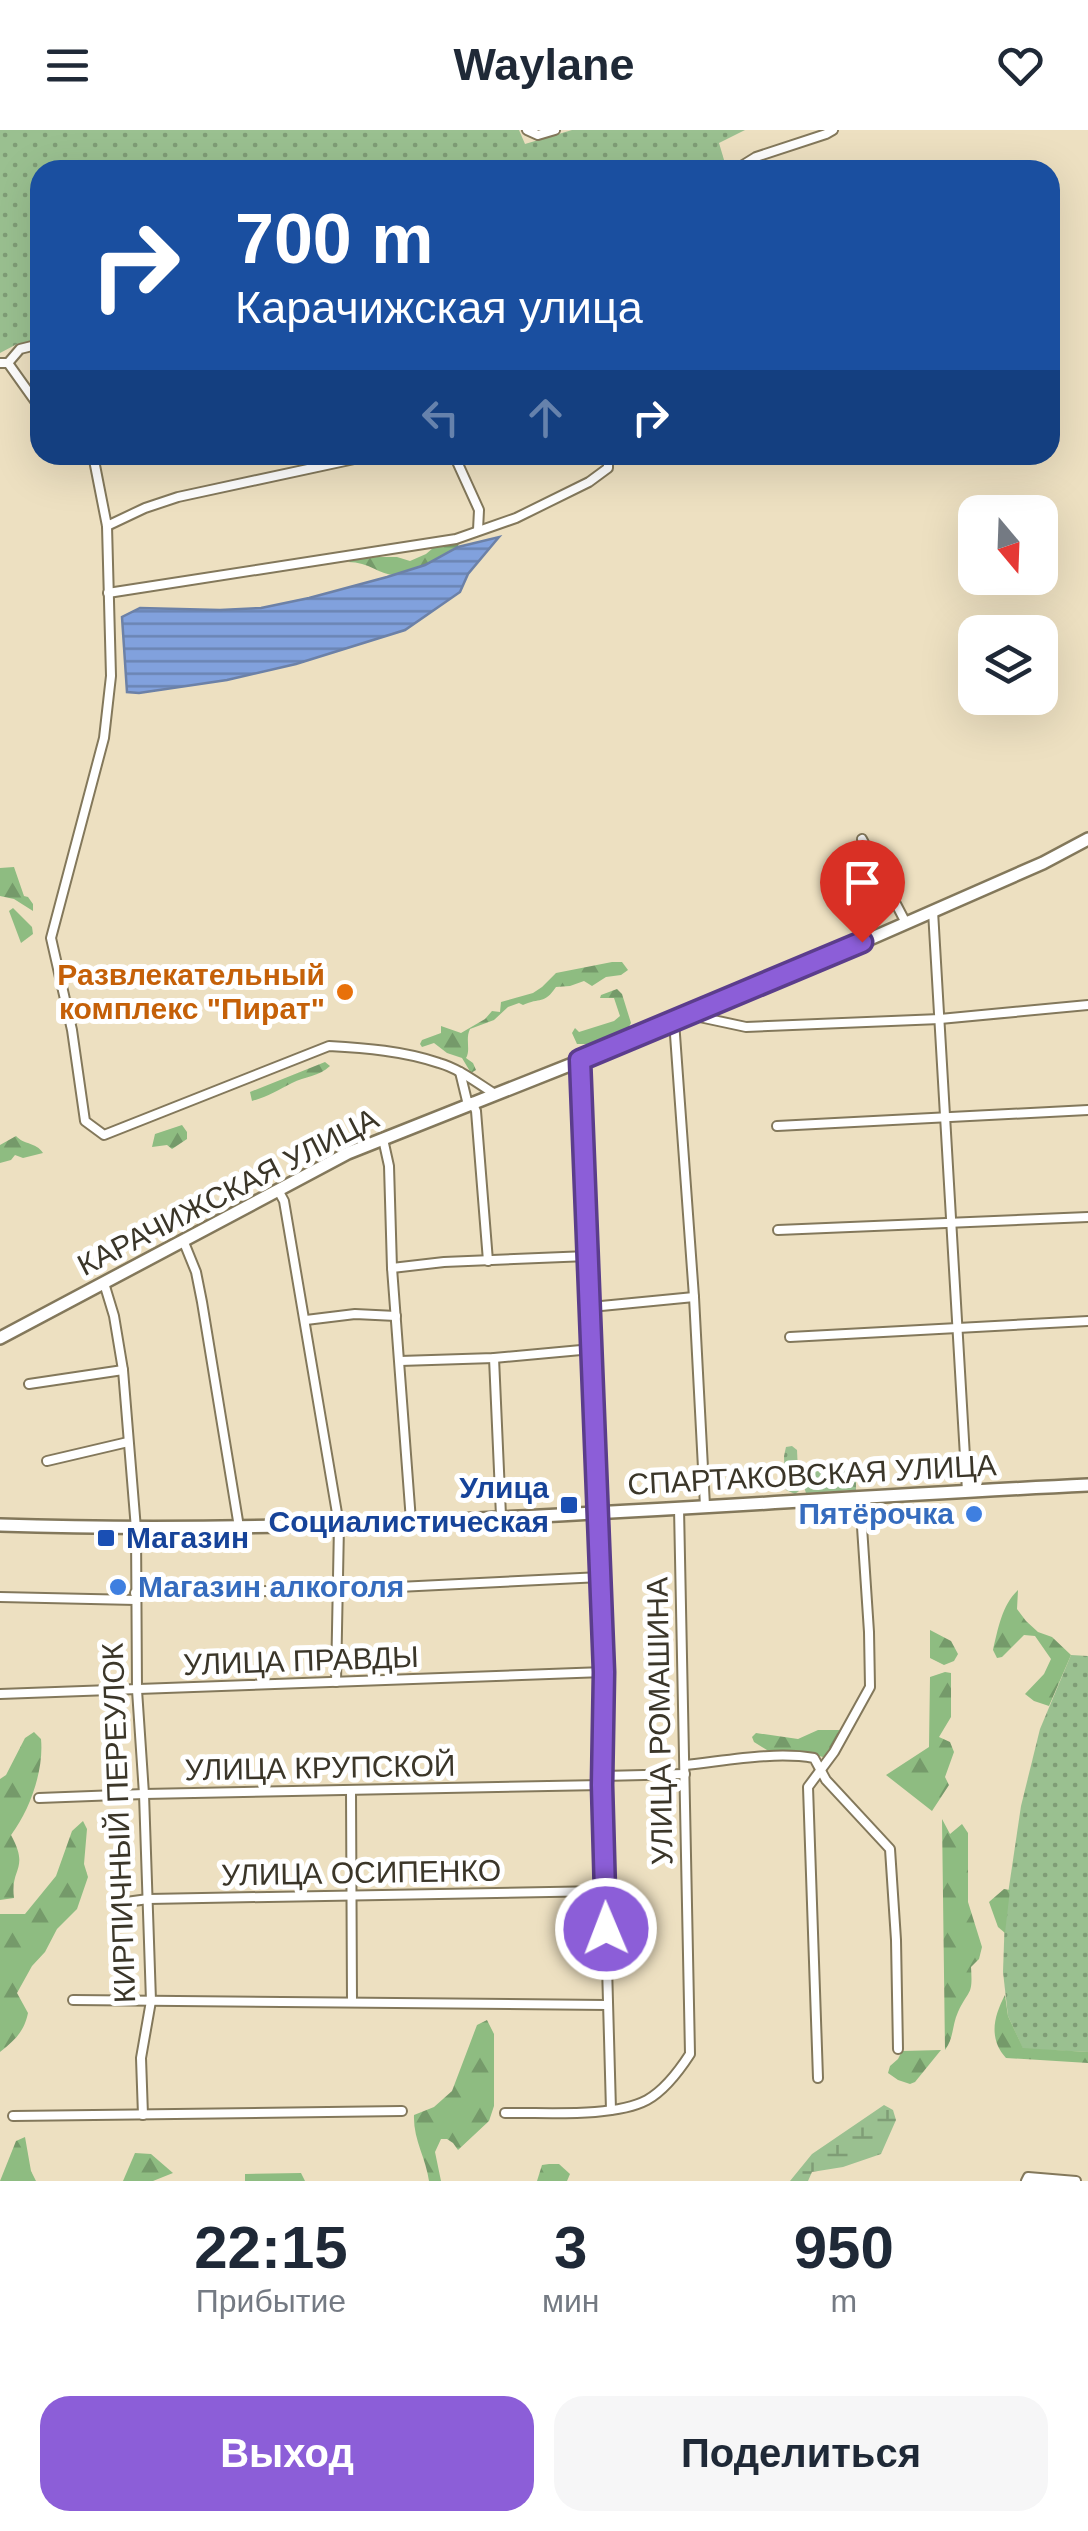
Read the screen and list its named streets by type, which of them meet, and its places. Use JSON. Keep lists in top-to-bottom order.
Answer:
{
  "streets": {
    "main road": ["КАРАЧИЖСКАЯ УЛИЦА", "СПАРТАКОВСКАЯ УЛИЦА"],
    "street": [
      "УЛИЦА ПРАВДЫ",
      "УЛИЦА РОМАШИНА",
      "УЛИЦА КРУПСКОЙ",
      "КИРПИЧНЫЙ ПЕРЕУЛОК",
      "УЛИЦА ОСИПЕНКО"
    ]
  },
  "crossings": [
    ["КАРАЧИЖСКАЯ УЛИЦА", "КИРПИЧНЫЙ ПЕРЕУЛОК"],
    ["СПАРТАКОВСКАЯ УЛИЦА", "УЛИЦА РОМАШИНА"],
    ["СПАРТАКОВСКАЯ УЛИЦА", "КИРПИЧНЫЙ ПЕРЕУЛОК"],
    ["УЛИЦА ПРАВДЫ", "КИРПИЧНЫЙ ПЕРЕУЛОК"],
    ["УЛИЦА РОМАШИНА", "УЛИЦА КРУПСКОЙ"],
    ["УЛИЦА КРУПСКОЙ", "КИРПИЧНЫЙ ПЕРЕУЛОК"],
    ["КИРПИЧНЫЙ ПЕРЕУЛОК", "УЛИЦА ОСИПЕНКО"]
  ],
  "places": {
    "other": ["Развлекательный комплекс \"Пират\"", "Пятёрочка", "Магазин алкоголя"],
    "transit": ["Улица Социалистическая", "Магазин"]
  },
  "north": "bottom",
  "page": {
    "header": "Waylane",
    "turn": ["700 m", "Карачижская улица"],
    "eta": [
      "22:15",
      "Прибытие",
      "3",
      "мин",
      "950",
      "m"
    ],
    "buttons": ["Выход", "Поделиться"]
  }
}
